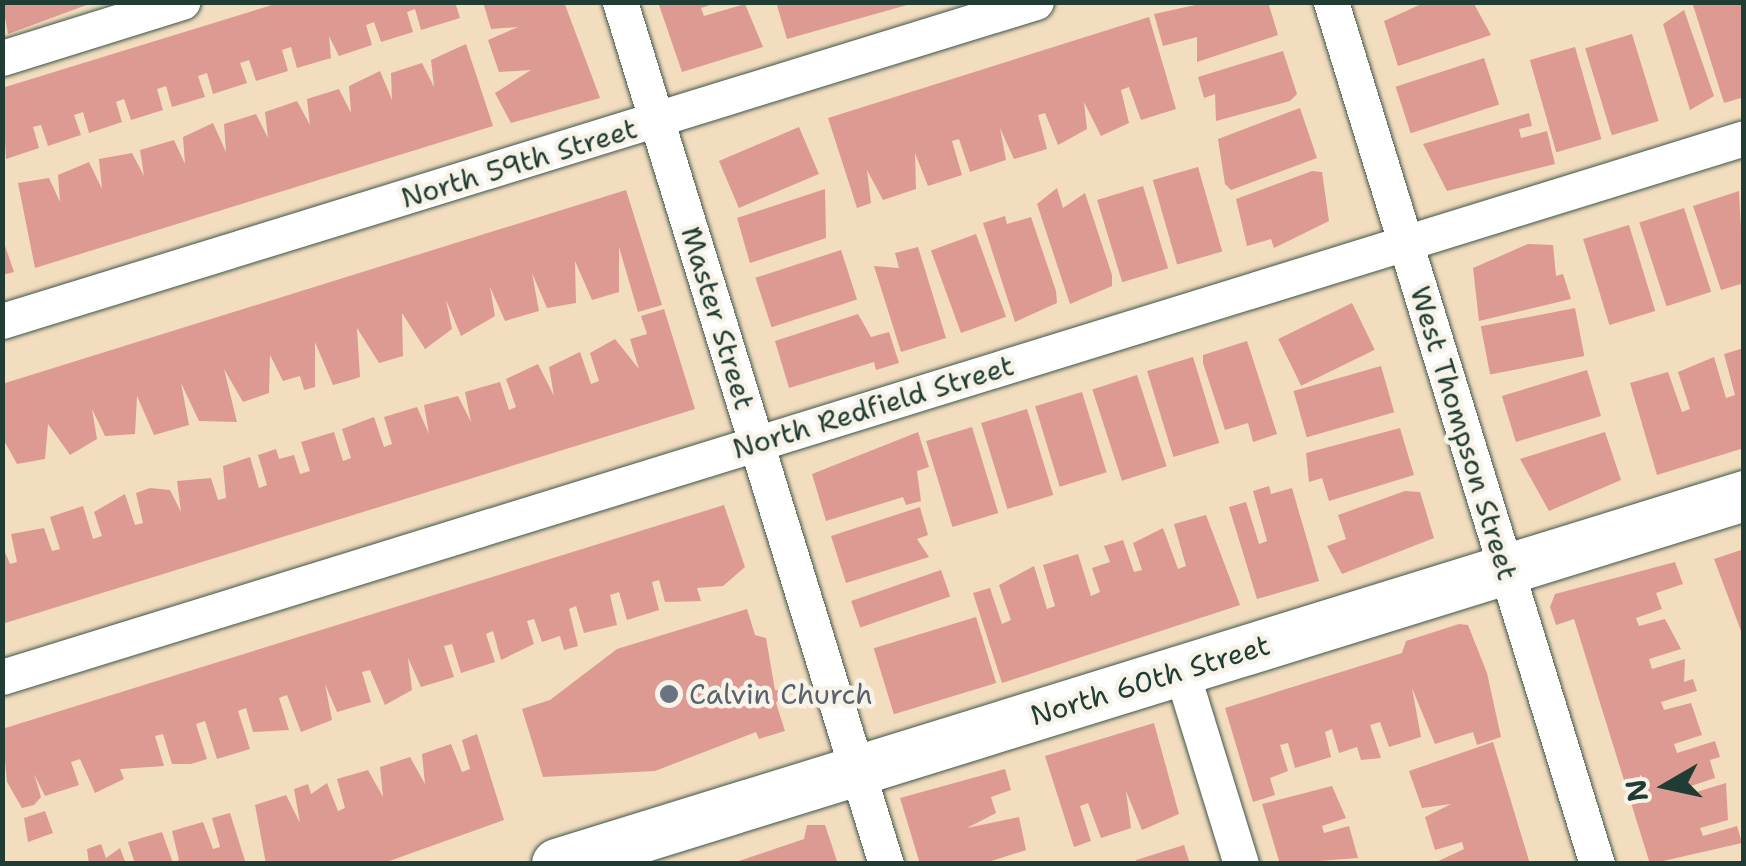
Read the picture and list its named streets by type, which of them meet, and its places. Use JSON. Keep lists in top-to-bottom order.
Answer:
{
  "streets": {
    "street": [
      "North 59th Street",
      "Master Street",
      "North Redfield Street",
      "West Thompson Street",
      "North 60th Street"
    ]
  },
  "crossings": [
    ["North 59th Street", "Master Street"],
    ["Master Street", "North Redfield Street"],
    ["Master Street", "North 60th Street"],
    ["North Redfield Street", "West Thompson Street"],
    ["West Thompson Street", "North 60th Street"]
  ],
  "places": ["Calvin Church"],
  "north": "left"
}
